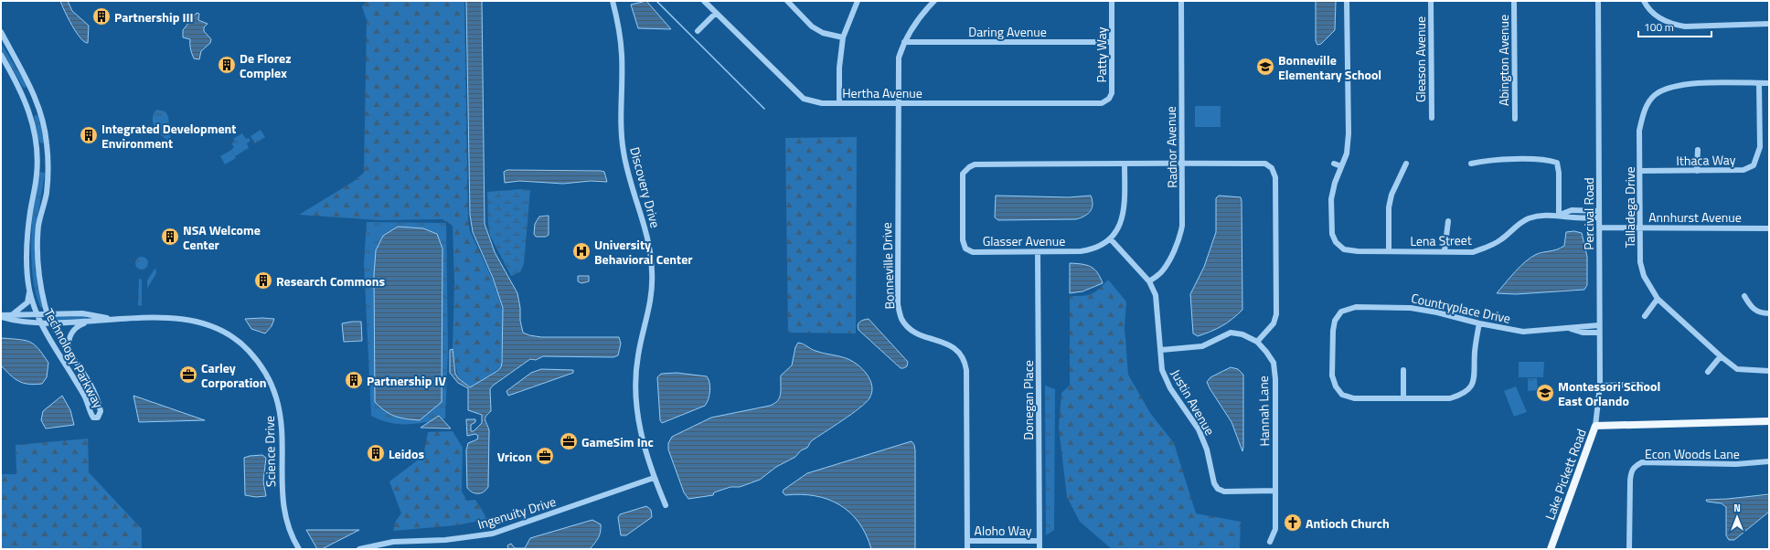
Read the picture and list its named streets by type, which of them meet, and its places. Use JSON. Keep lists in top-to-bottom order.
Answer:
{
  "streets": {
    "main road": ["Lake Pickett Road"],
    "street": [
      "Daring Avenue",
      "Patty Way",
      "Gleason Avenue",
      "Abington Avenue",
      "Hertha Avenue",
      "Radnor Avenue",
      "Ithaca Way",
      "Discovery Drive",
      "Talladega Drive",
      "Percival Road",
      "Annhurst Avenue",
      "Glasser Avenue",
      "Lena Street",
      "Bonneville Drive",
      "Countryplace Drive",
      "Technology Parkway",
      "Donegan Place",
      "Justin Avenue",
      "Hannah Lane",
      "Science Drive",
      "Econ Woods Lane",
      "Ingenuity Drive",
      "Aloho Way"
    ]
  },
  "crossings": [
    ["Daring Avenue", "Patty Way"],
    ["Daring Avenue", "Bonneville Drive"],
    ["Patty Way", "Hertha Avenue"],
    ["Hertha Avenue", "Bonneville Drive"],
    ["Radnor Avenue", "Glasser Avenue"],
    ["Radnor Avenue", "Justin Avenue"],
    ["Ithaca Way", "Talladega Drive"],
    ["Discovery Drive", "Ingenuity Drive"],
    ["Talladega Drive", "Annhurst Avenue"],
    ["Percival Road", "Annhurst Avenue"],
    ["Percival Road", "Lena Street"],
    ["Percival Road", "Countryplace Drive"],
    ["Percival Road", "Lake Pickett Road"],
    ["Glasser Avenue", "Donegan Place"],
    ["Glasser Avenue", "Justin Avenue"],
    ["Glasser Avenue", "Hannah Lane"],
    ["Bonneville Drive", "Aloho Way"],
    ["Technology Parkway", "Science Drive"],
    ["Donegan Place", "Aloho Way"],
    ["Justin Avenue", "Hannah Lane"]
  ],
  "places": {
    "building": [
      "Partnership III",
      "De Florez Complex",
      "Integrated Development Environment",
      "NSA Welcome Center",
      "Research Commons",
      "Partnership IV",
      "Leidos"
    ],
    "school or university": ["Bonneville Elementary School", "Montessori School East Orlando"],
    "hospital": ["University Behavioral Center"],
    "office": ["Carley Corporation", "GameSim Inc", "Vricon"],
    "church": ["Antioch Church"]
  },
  "scale_bar": "100 m",
  "north": "top"
}
